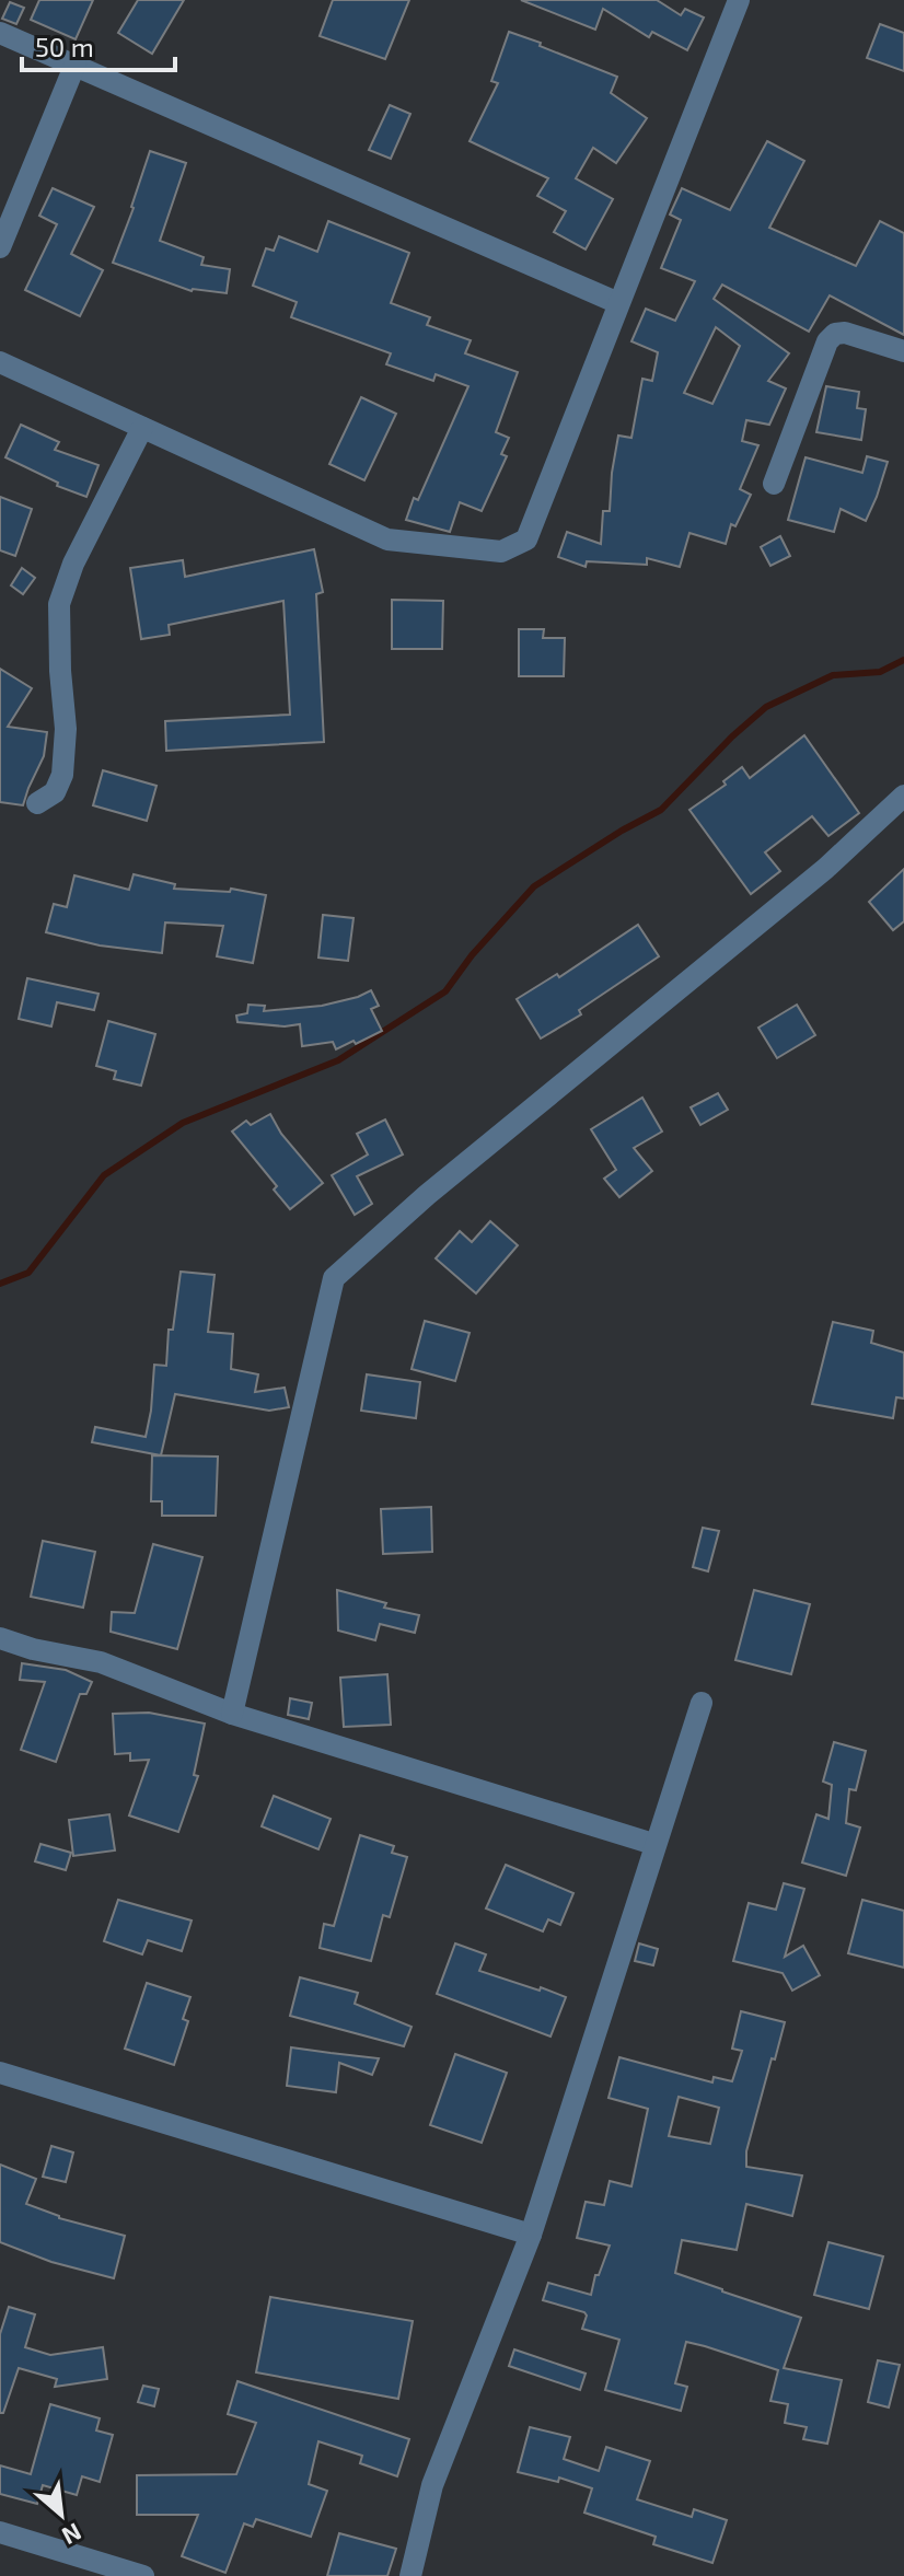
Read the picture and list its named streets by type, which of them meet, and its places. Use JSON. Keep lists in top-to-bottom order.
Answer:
{
  "scale_bar": "50 m",
  "north": "bottom right"
}
